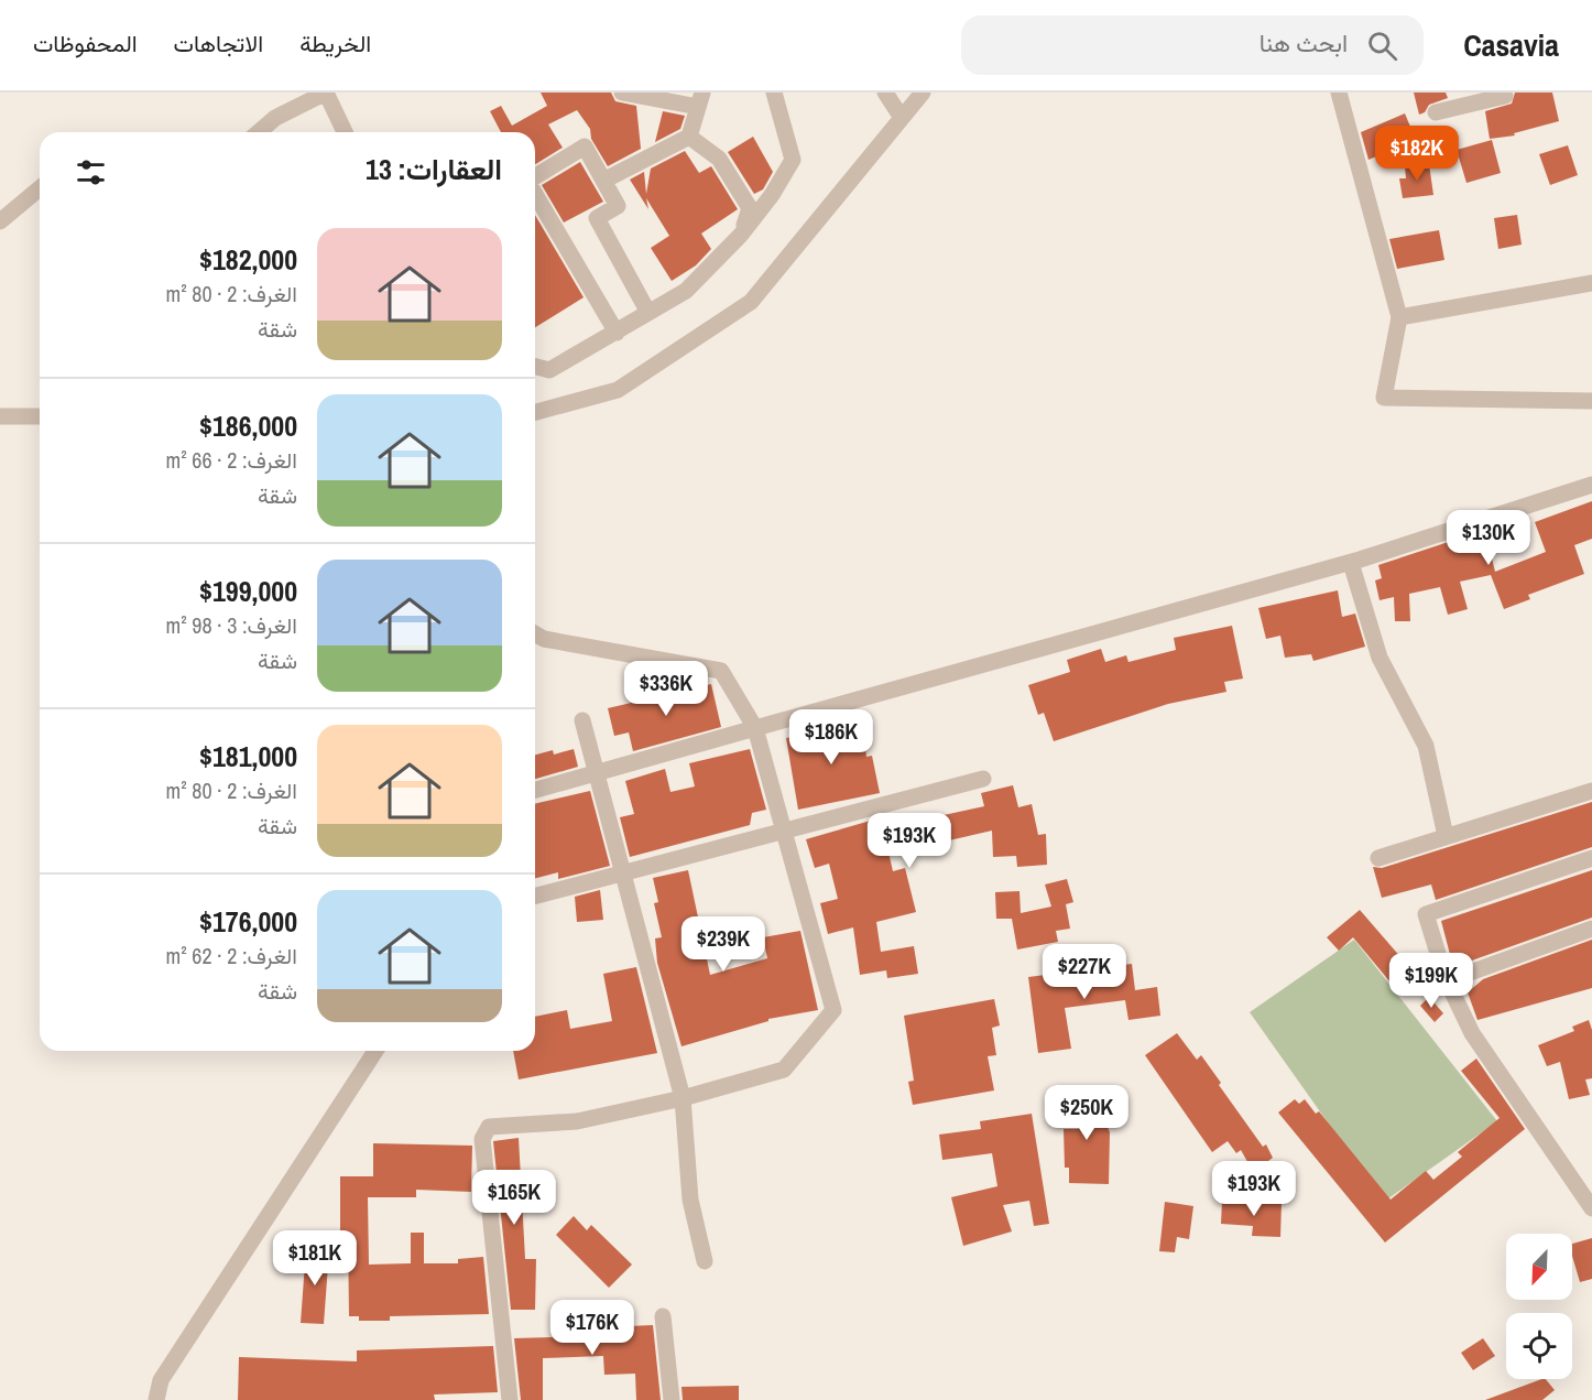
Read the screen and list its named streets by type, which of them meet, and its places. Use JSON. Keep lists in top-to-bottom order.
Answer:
{
  "north": "bottom left",
  "page": {
    "header": "Casavia",
    "search": "ابحث هنا",
    "nav": ["الخريطة", "الاتجاهات", "المحفوظات"],
    "price": [
      "$182K",
      "$130K",
      "$336K",
      "$186K",
      "$193K",
      "$239K",
      "$227K",
      "$199K",
      "$250K",
      "$193K",
      "$165K",
      "$181K",
      "$176K"
    ],
    "heading": "العقارات: 13",
    "list": [
      {
        "name": "$182,000",
        "note": "الغرف: 2 · 80 m² · شقة"
      },
      {
        "name": "$186,000",
        "note": "الغرف: 2 · 66 m² · شقة"
      },
      {
        "name": "$199,000",
        "note": "الغرف: 3 · 98 m² · شقة"
      },
      {
        "name": "$181,000",
        "note": "الغرف: 2 · 80 m² · شقة"
      },
      {
        "name": "$176,000",
        "note": "الغرف: 2 · 62 m² · شقة"
      }
    ]
  }
}
